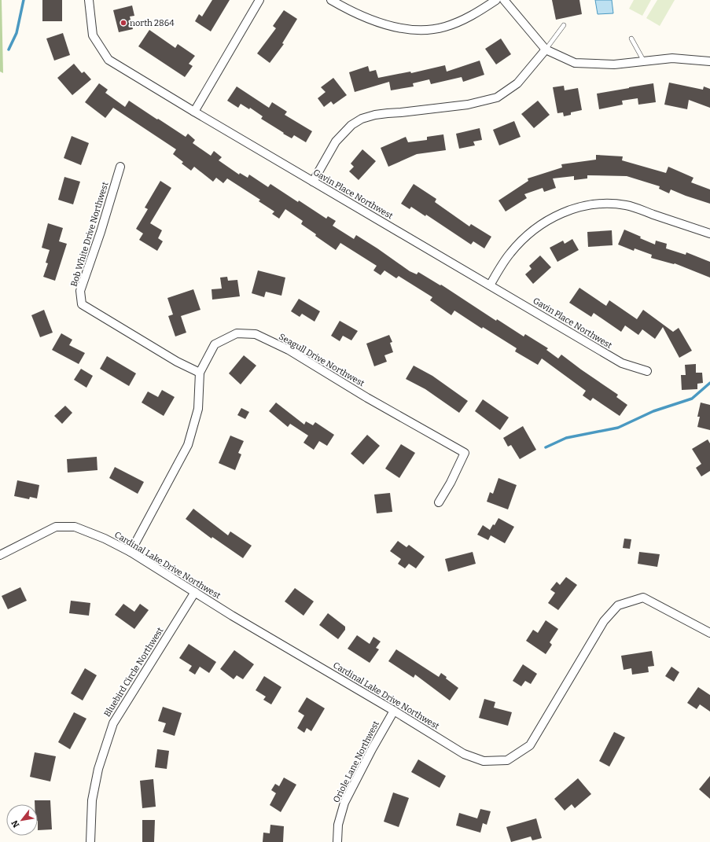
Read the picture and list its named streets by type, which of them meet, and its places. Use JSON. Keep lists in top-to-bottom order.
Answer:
{
  "streets": {
    "street": [
      "Gavin Place Northwest",
      "Bob White Drive Northwest",
      "Seagull Drive Northwest",
      "Cardinal Lake Drive Northwest",
      "Bluebird Circle Northwest",
      "Oriole Lane Northwest"
    ]
  },
  "crossings": [
    ["Bob White Drive Northwest", "Seagull Drive Northwest"],
    ["Seagull Drive Northwest", "Cardinal Lake Drive Northwest"],
    ["Cardinal Lake Drive Northwest", "Bluebird Circle Northwest"],
    ["Cardinal Lake Drive Northwest", "Oriole Lane Northwest"]
  ],
  "places": ["north 2864"],
  "north": "bottom left"
}
